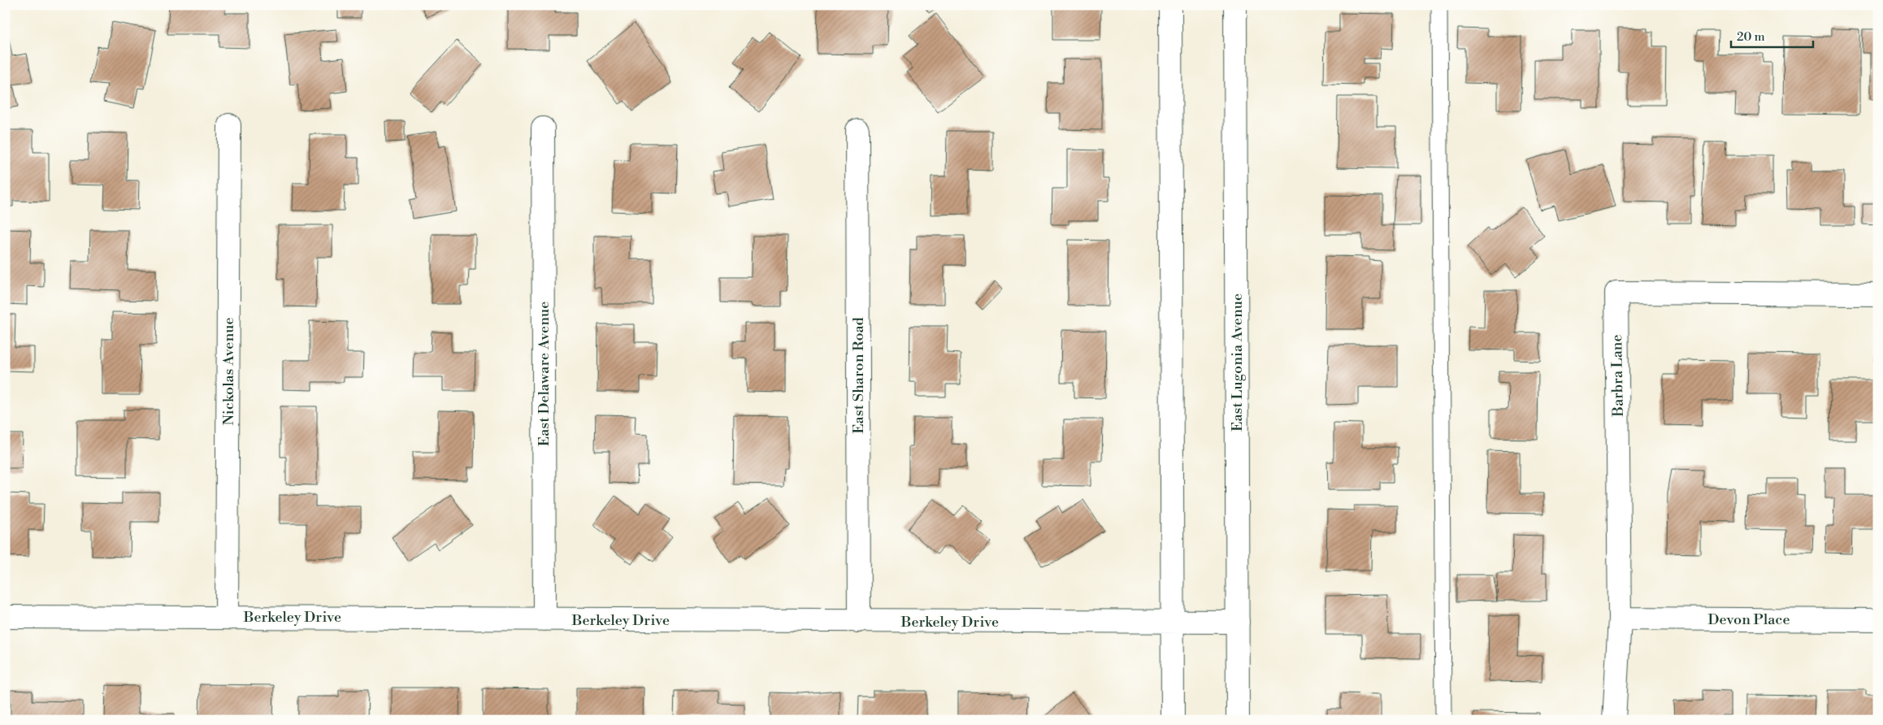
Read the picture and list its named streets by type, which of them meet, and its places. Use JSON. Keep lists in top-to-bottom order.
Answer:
{
  "streets": {
    "street": [
      "East Lugonia Avenue",
      "Nickolas Avenue",
      "East Delaware Avenue",
      "East Sharon Road",
      "Barbra Lane",
      "Berkeley Drive",
      "Devon Place"
    ]
  },
  "crossings": [
    ["East Lugonia Avenue", "Berkeley Drive"],
    ["Nickolas Avenue", "Berkeley Drive"],
    ["East Delaware Avenue", "Berkeley Drive"],
    ["East Sharon Road", "Berkeley Drive"],
    ["Barbra Lane", "Devon Place"]
  ],
  "scale_bar": "20 m"
}
